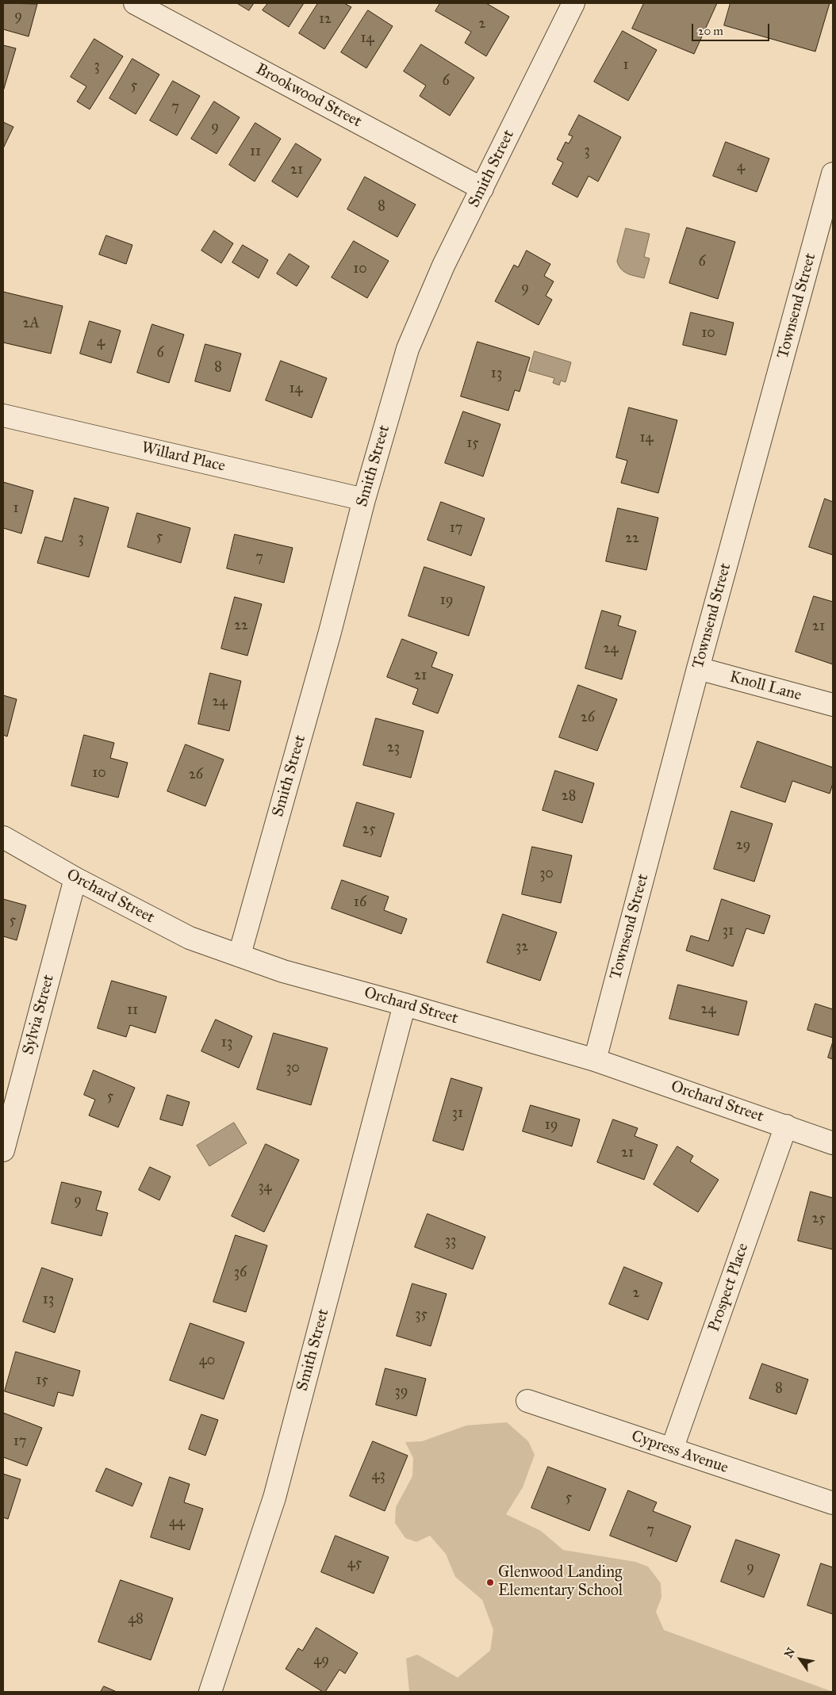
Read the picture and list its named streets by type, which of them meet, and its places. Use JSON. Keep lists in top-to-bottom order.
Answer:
{
  "streets": {
    "street": [
      "Brookwood Street",
      "Smith Street",
      "Townsend Street",
      "Willard Place",
      "Knoll Lane",
      "Orchard Street",
      "Sylvia Street",
      "Prospect Place",
      "Cypress Avenue"
    ]
  },
  "crossings": [
    ["Brookwood Street", "Smith Street"],
    ["Smith Street", "Willard Place"],
    ["Smith Street", "Orchard Street"],
    ["Townsend Street", "Knoll Lane"],
    ["Townsend Street", "Orchard Street"],
    ["Orchard Street", "Sylvia Street"],
    ["Orchard Street", "Prospect Place"],
    ["Prospect Place", "Cypress Avenue"]
  ],
  "places": ["Glenwood Landing Elementary School"],
  "house_numbers": [
    "9",
    "12",
    "2",
    "14",
    "1",
    "3",
    "6",
    "5",
    "7",
    "9",
    "3",
    "11",
    "4",
    "21",
    "8",
    "6",
    "10",
    "9",
    "2A",
    "10",
    "4",
    "6",
    "8",
    "13",
    "14",
    "14",
    "15",
    "1",
    "17",
    "5",
    "3",
    "22",
    "7",
    "19",
    "22",
    "21",
    "24",
    "21",
    "24",
    "26",
    "23",
    "10",
    "26",
    "28",
    "25",
    "29",
    "30",
    "16",
    "5",
    "31",
    "32",
    "24",
    "11",
    "13",
    "30",
    "5",
    "31",
    "19",
    "21",
    "34",
    "9",
    "25",
    "33",
    "36",
    "2",
    "13",
    "35",
    "40",
    "15",
    "8",
    "39",
    "17",
    "43",
    "5",
    "44",
    "7",
    "45",
    "9",
    "48",
    "49"
  ],
  "scale_bar": "20 m",
  "north": "top left"
}
